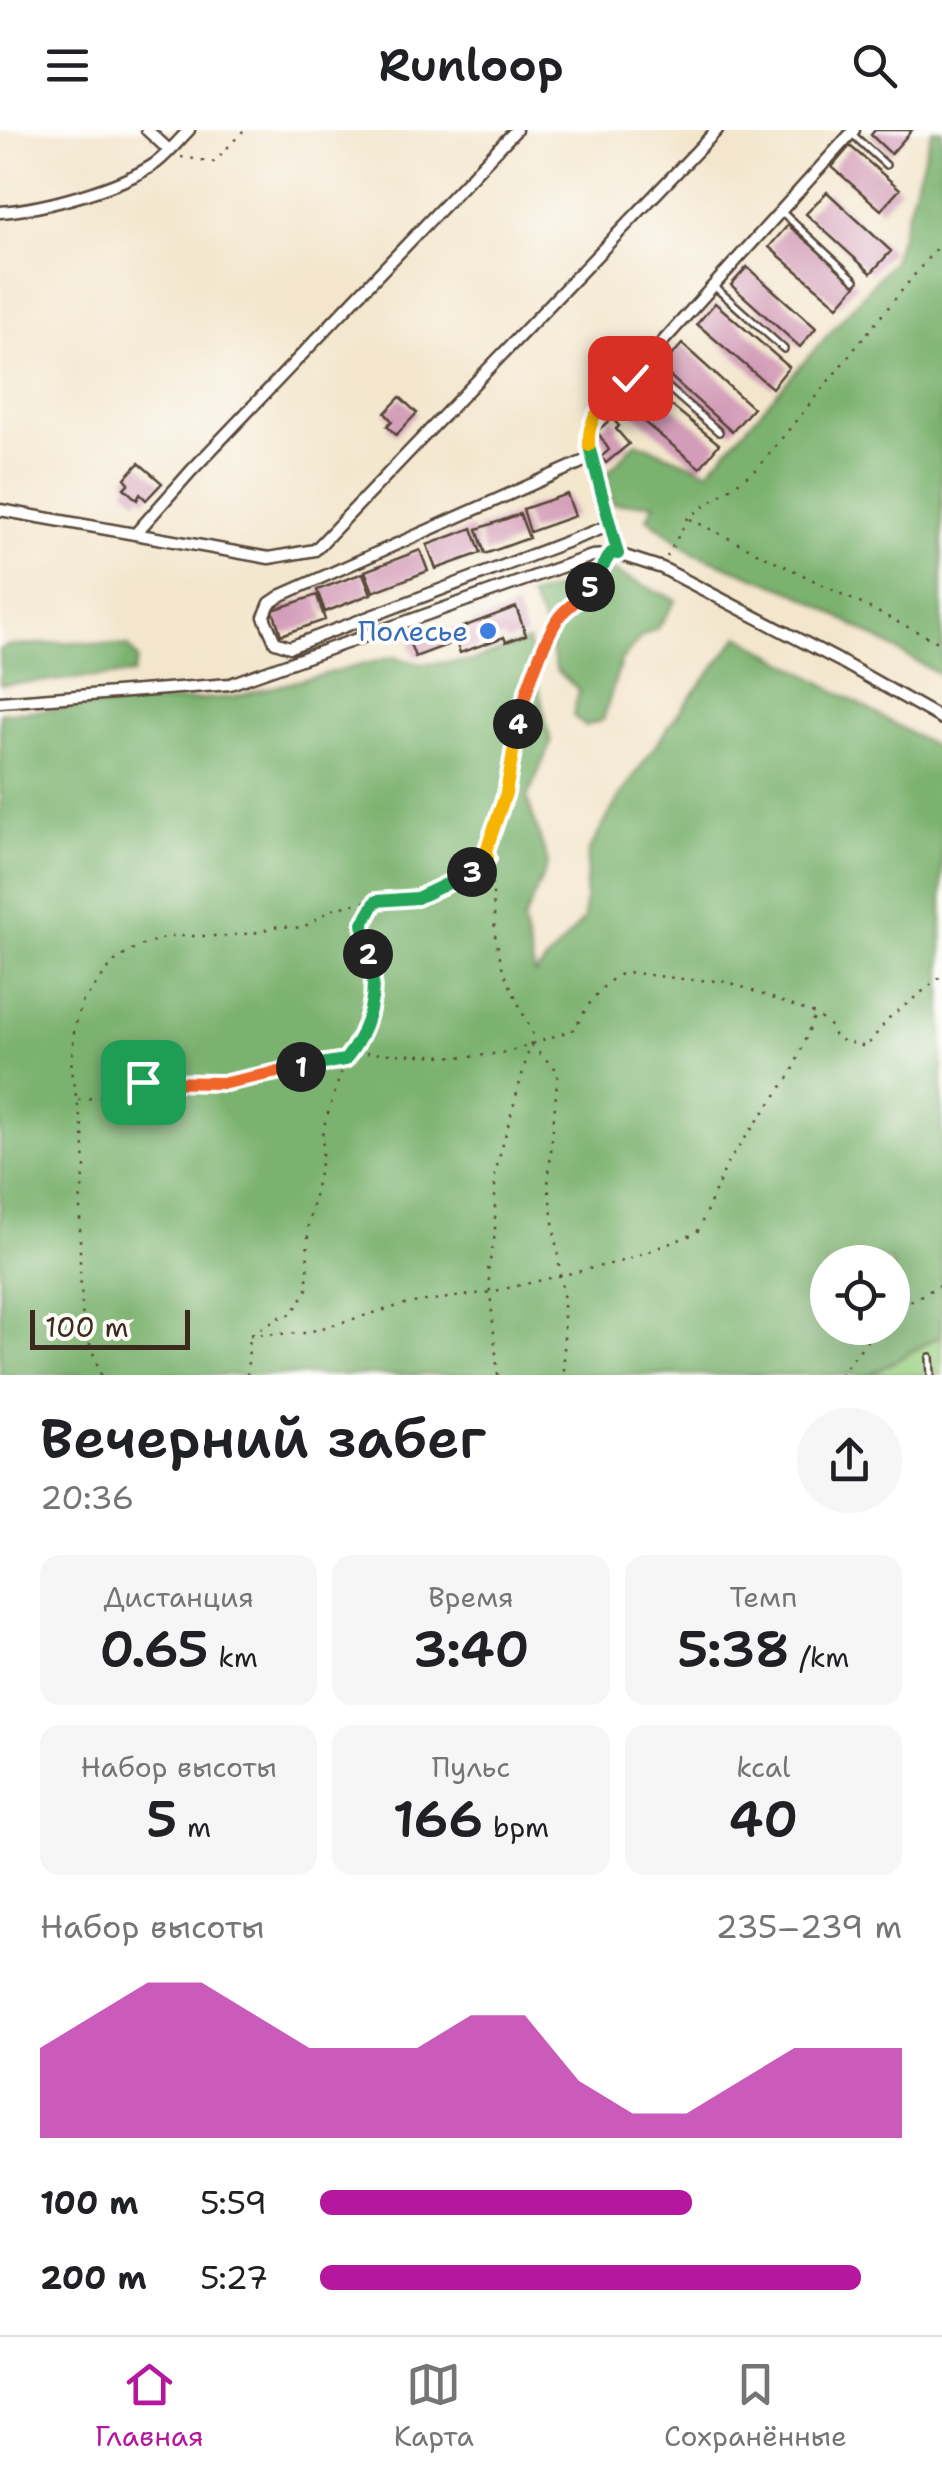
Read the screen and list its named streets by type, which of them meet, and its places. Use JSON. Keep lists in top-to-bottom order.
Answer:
{
  "places": ["Полесье"],
  "scale_bar": "100 m",
  "page": {
    "header": "Runloop",
    "pins": [
      "5",
      "4",
      "3",
      "2",
      "1"
    ],
    "scale": "100 m",
    "heading": ["Вечерний забег", "20:36"],
    "stats": [
      ["Дистанция", "0.65 km"],
      ["Время", "3:40"],
      ["Темп", "5:38 /km"],
      ["Набор высоты", "5 m"],
      ["Пульс", "166 bpm"],
      ["kcal", "40"]
    ],
    "chart": ["Набор высоты", "235–239 m"],
    "list": [
      {
        "name": "100 m",
        "note": "5:59"
      },
      {
        "name": "200 m",
        "note": "5:27"
      }
    ],
    "tabs": ["Главная", "Карта", "Сохранённые"]
  }
}
